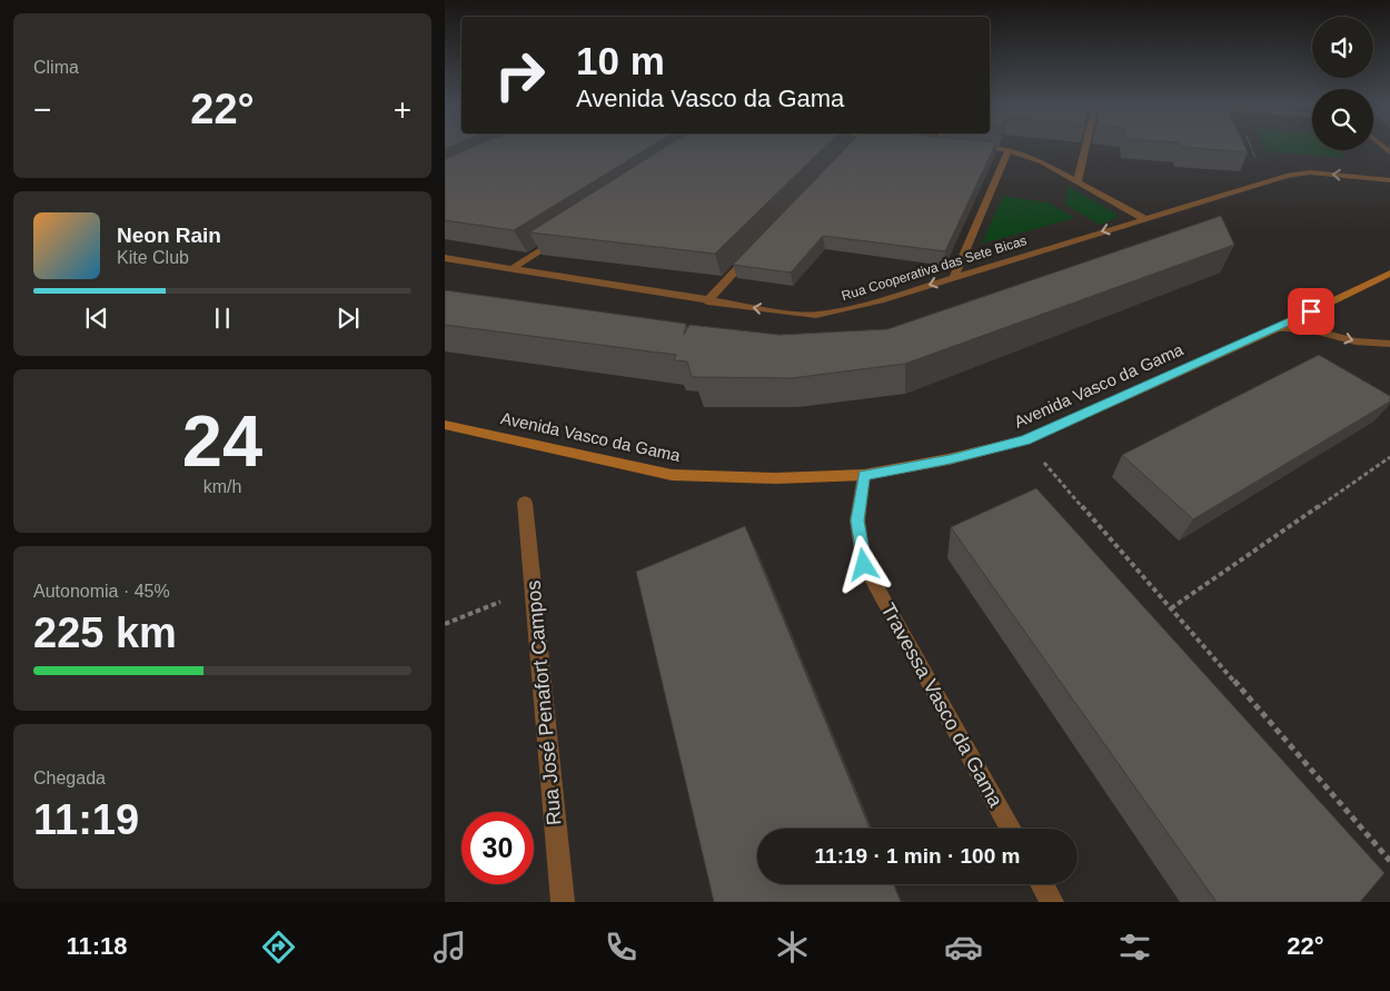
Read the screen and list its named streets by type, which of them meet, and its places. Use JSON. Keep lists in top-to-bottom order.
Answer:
{
  "streets": {
    "main road": ["Avenida Vasco da Gama"],
    "street": ["Rua Cooperativa das Sete Bicas", "Rua José Penafort Campos", "Travessa Vasco da Gama"]
  },
  "crossings": [
    ["Avenida Vasco da Gama", "Travessa Vasco da Gama"]
  ],
  "one_way": ["Rua Cooperativa das Sete Bicas"],
  "page": {
    "tile": [
      "Clima",
      ["24", "km/h"],
      ["Autonomia · 45%", "225 km"],
      ["Chegada", "11:19"]
    ],
    "turn": ["10 m", "Avenida Vasco da Gama"],
    "heat": ["−", "22°", "+"],
    "song": ["Neon Rain", "Kite Club"],
    "limit": "30",
    "trip": "11:19 · 1 min · 100 m",
    "tabs": ["11:18", "22°"]
  }
}
